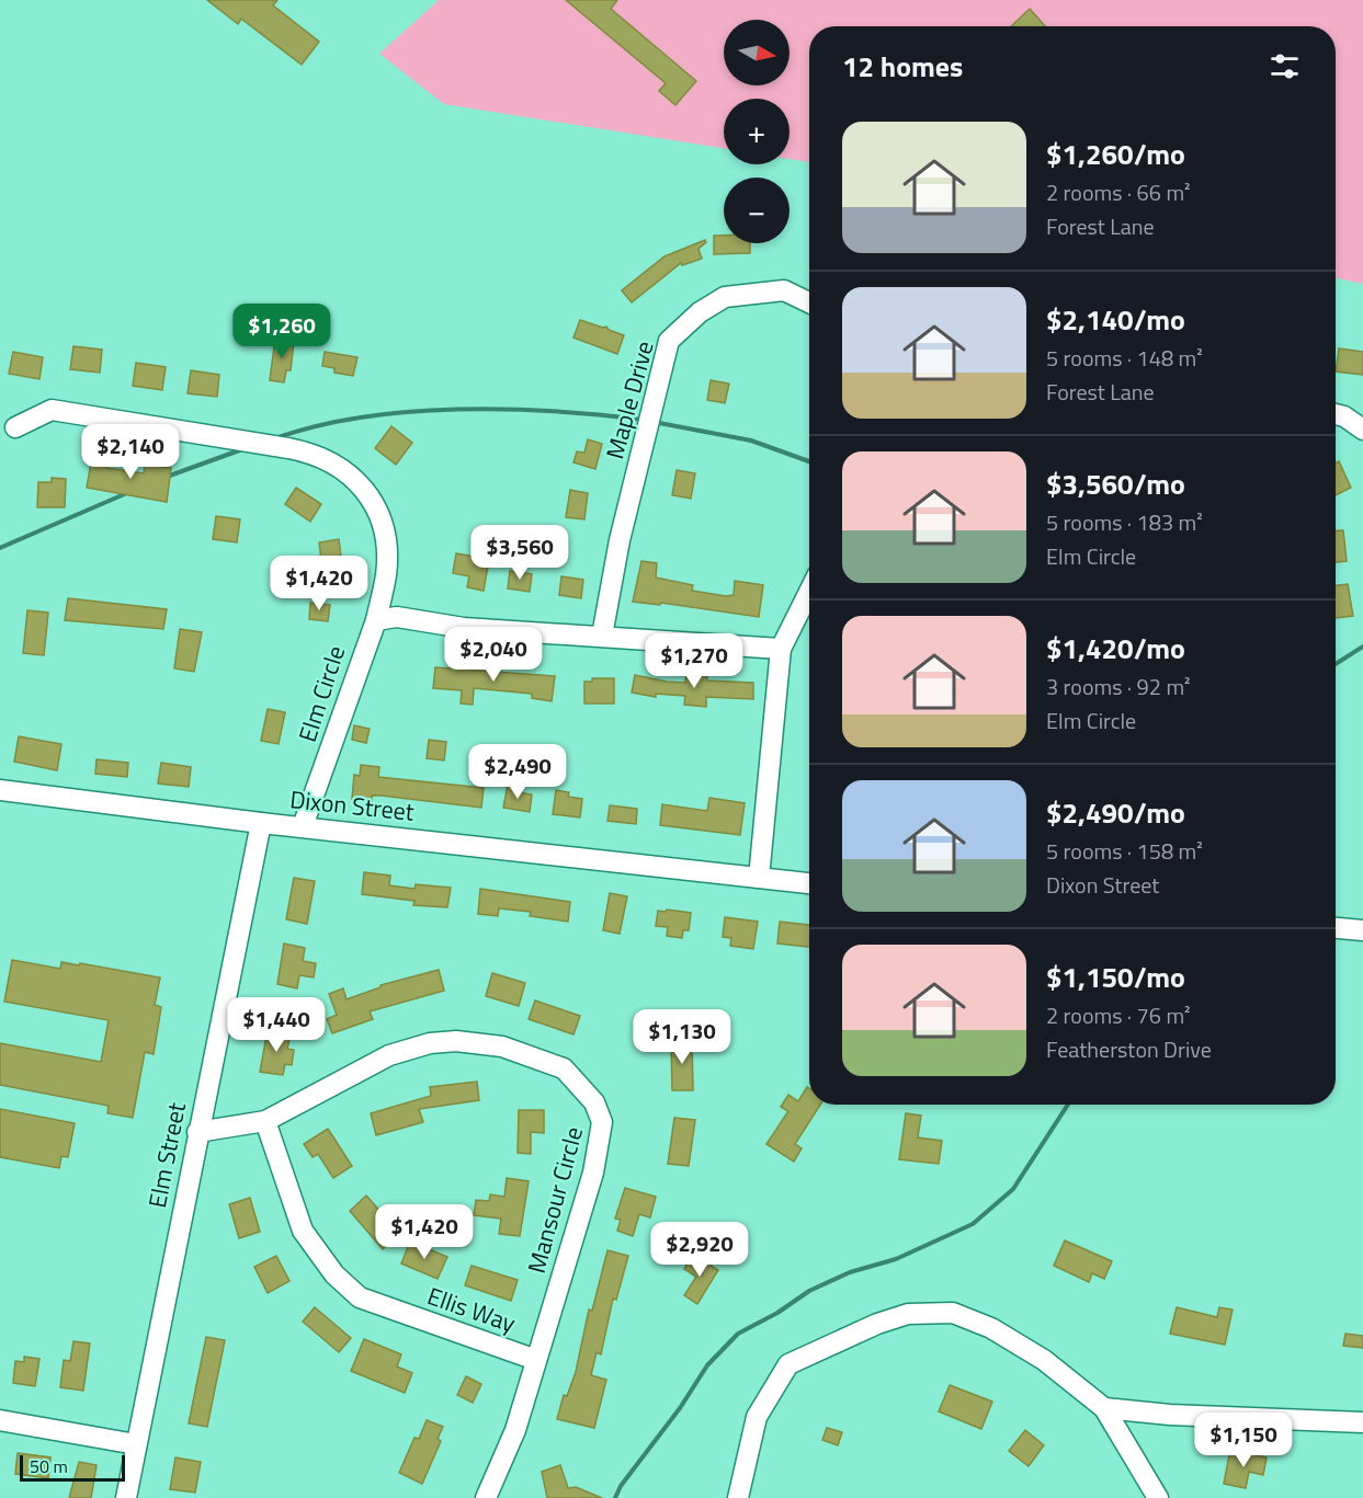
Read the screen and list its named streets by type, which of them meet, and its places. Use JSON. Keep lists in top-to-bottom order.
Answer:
{
  "streets": {
    "street": [
      "Maple Drive",
      "Elm Circle",
      "Dixon Street",
      "Elm Street",
      "Mansour Circle",
      "Ellis Way"
    ]
  },
  "crossings": [
    ["Elm Circle", "Dixon Street"],
    ["Dixon Street", "Elm Street"],
    ["Elm Street", "Mansour Circle"],
    ["Mansour Circle", "Ellis Way"]
  ],
  "scale_bar": "50 m",
  "north": "right",
  "page": {
    "map_buttons": ["+", "−"],
    "heading": "12 homes",
    "list": [
      {
        "name": "$1,260/mo",
        "note": "2 rooms · 66 m² · Forest Lane"
      },
      {
        "name": "$2,140/mo",
        "note": "5 rooms · 148 m² · Forest Lane"
      },
      {
        "name": "$3,560/mo",
        "note": "5 rooms · 183 m² · Elm Circle"
      },
      {
        "name": "$1,420/mo",
        "note": "3 rooms · 92 m² · Elm Circle"
      },
      {
        "name": "$2,490/mo",
        "note": "5 rooms · 158 m² · Dixon Street"
      },
      {
        "name": "$1,150/mo",
        "note": "2 rooms · 76 m² · Featherston Drive"
      }
    ],
    "price": [
      "$1,260",
      "$2,140",
      "$3,560",
      "$1,420",
      "$2,040",
      "$1,270",
      "$2,490",
      "$1,440",
      "$1,130",
      "$1,420",
      "$2,920",
      "$1,150"
    ],
    "scale": "50 m"
  }
}
